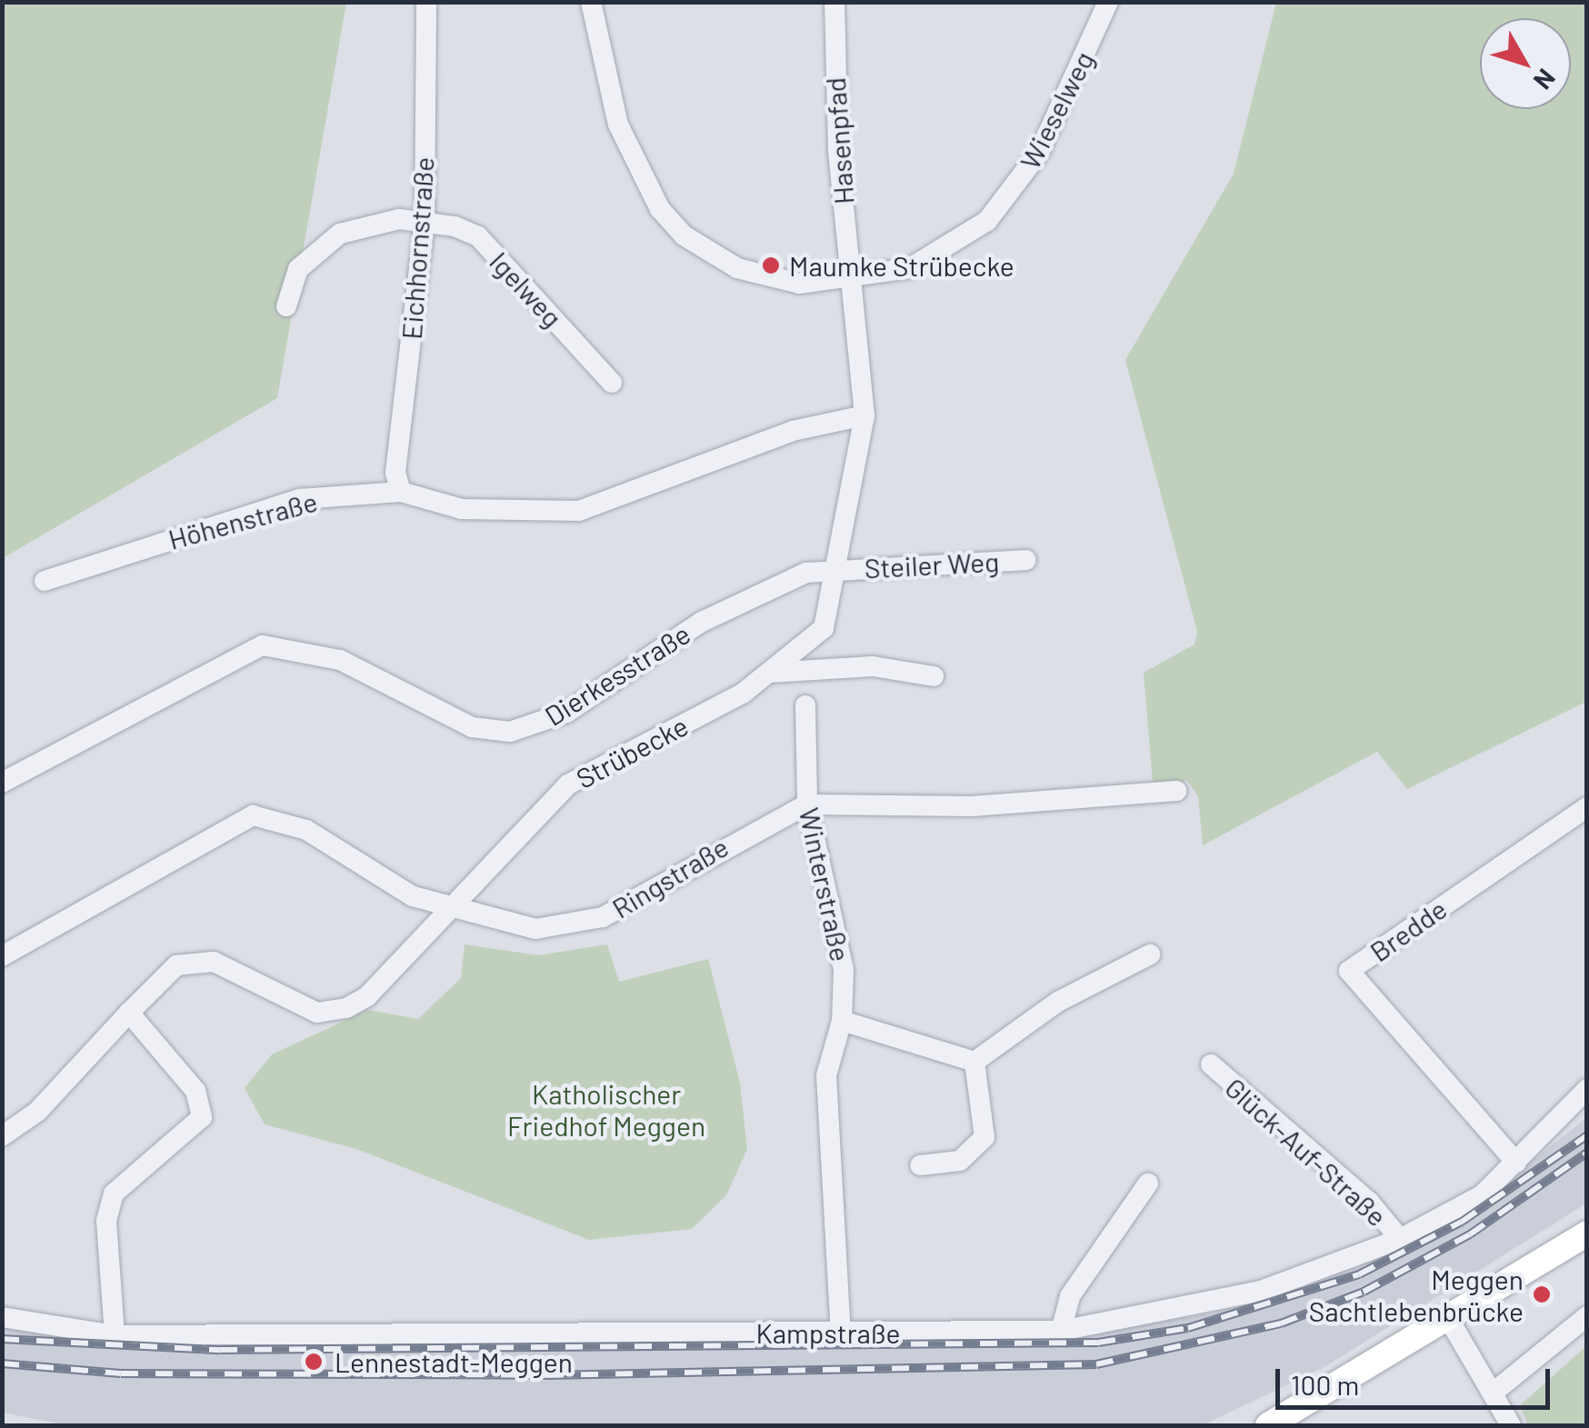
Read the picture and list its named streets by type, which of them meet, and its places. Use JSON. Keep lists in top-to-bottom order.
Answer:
{
  "streets": {
    "street": [
      "Wieselweg",
      "Hasenpfad",
      "Eichhornstraße",
      "Igelweg",
      "Höhenstraße",
      "Steiler Weg",
      "Dierkesstraße",
      "Strübecke",
      "Ringstraße",
      "Winterstraße",
      "Bredde",
      "Glück-Auf-Straße",
      "Kampstraße"
    ]
  },
  "crossings": [
    ["Wieselweg", "Hasenpfad"],
    ["Wieselweg", "Strübecke"],
    ["Hasenpfad", "Strübecke"],
    ["Eichhornstraße", "Igelweg"],
    ["Eichhornstraße", "Höhenstraße"],
    ["Höhenstraße", "Strübecke"],
    ["Steiler Weg", "Dierkesstraße"],
    ["Steiler Weg", "Strübecke"],
    ["Dierkesstraße", "Strübecke"],
    ["Strübecke", "Ringstraße"],
    ["Ringstraße", "Winterstraße"],
    ["Winterstraße", "Kampstraße"],
    ["Bredde", "Kampstraße"],
    ["Glück-Auf-Straße", "Kampstraße"]
  ],
  "parks": ["Katholischer Friedhof Meggen"],
  "places": ["Maumke Strübecke", "Meggen Sachtlebenbrücke", "Lennestadt-Meggen"],
  "scale_bar": "100 m",
  "north": "bottom right"
}
